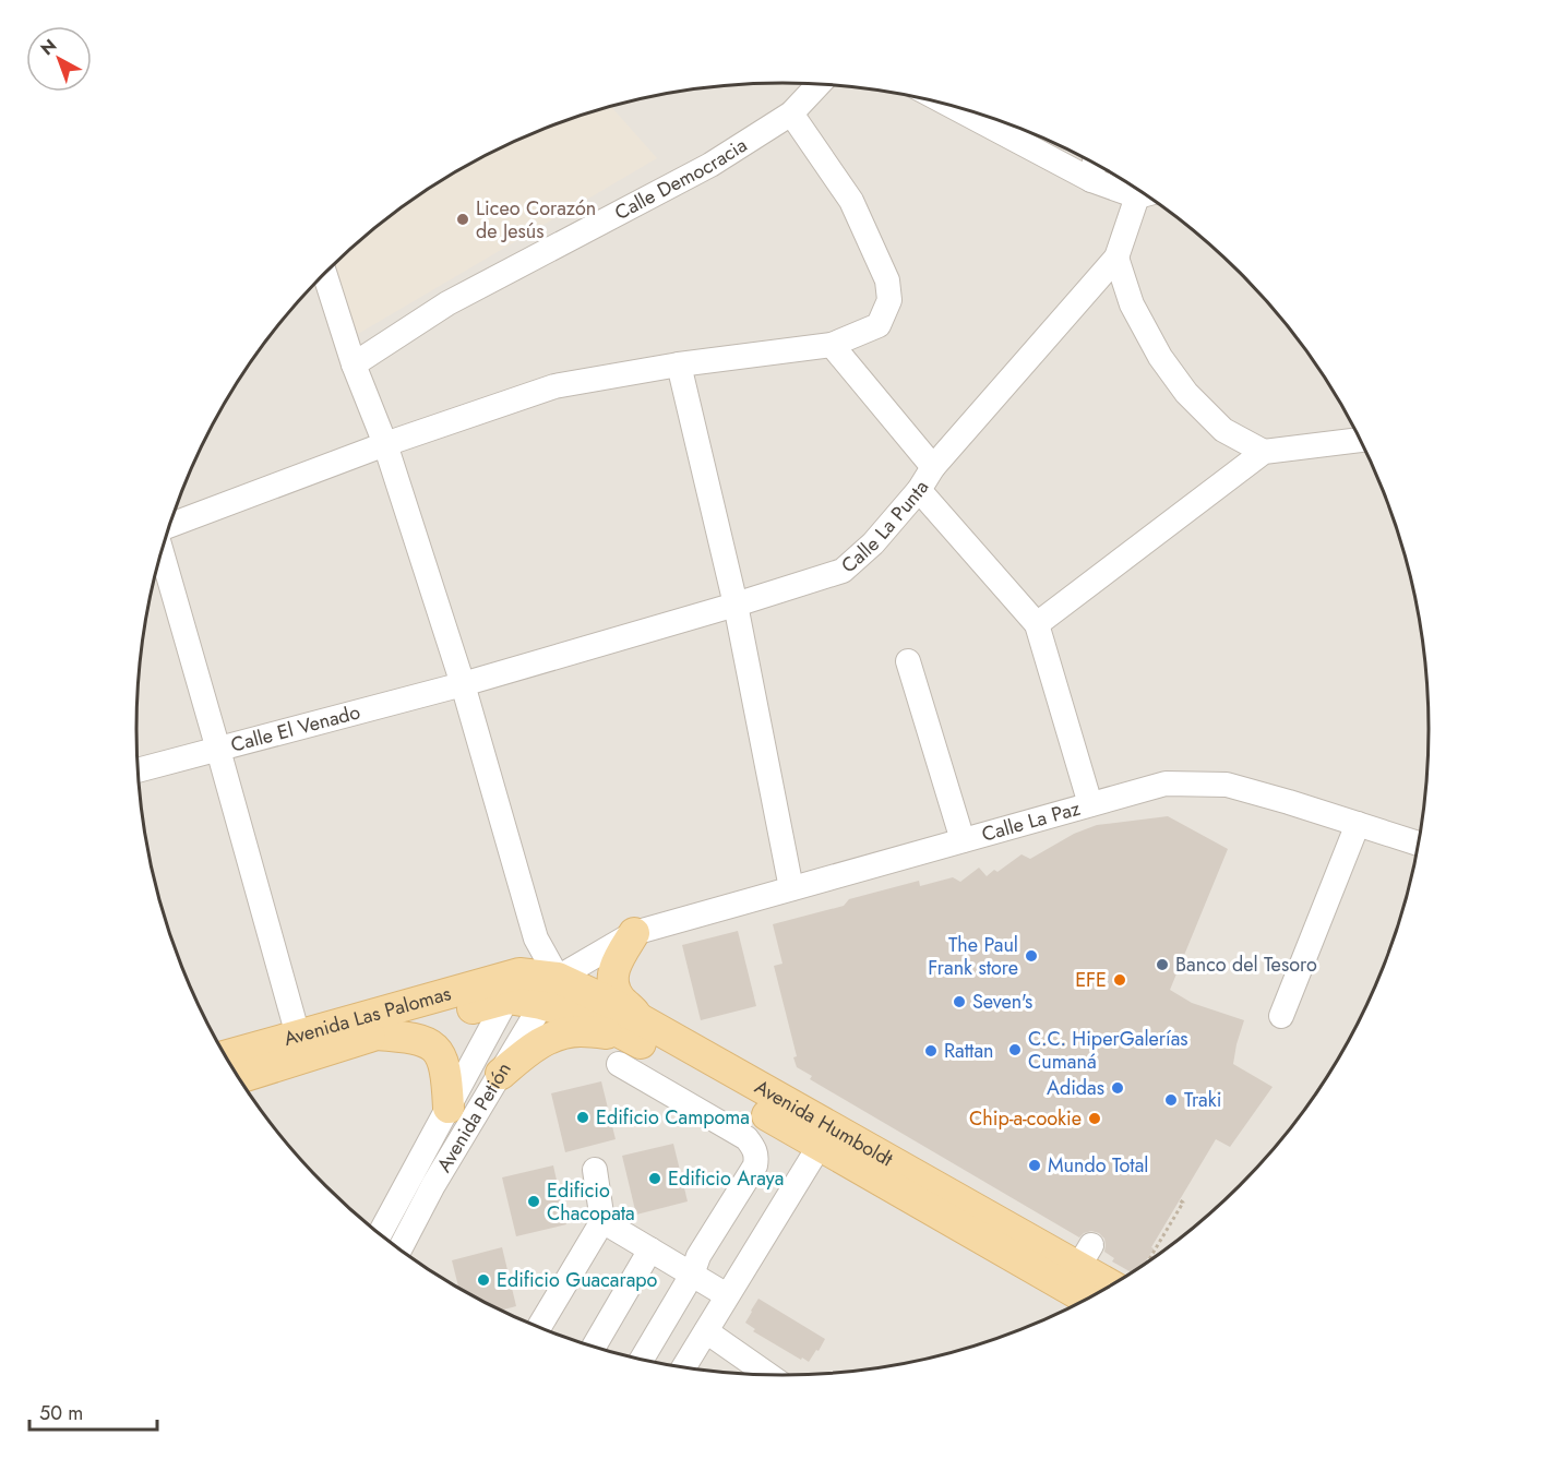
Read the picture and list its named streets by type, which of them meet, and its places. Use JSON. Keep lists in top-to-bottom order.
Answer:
{
  "streets": {
    "main road": ["Avenida Las Palomas", "Avenida Humboldt"],
    "street": [
      "Calle Democracia",
      "Calle La Punta",
      "Calle El Venado",
      "Calle La Paz",
      "Avenida Petión"
    ]
  },
  "crossings": [
    ["Calle La Punta", "Calle El Venado"],
    ["Calle La Paz", "Avenida Petión"],
    ["Calle La Paz", "Avenida Humboldt"],
    ["Avenida Las Palomas", "Avenida Petión"],
    ["Avenida Las Palomas", "Avenida Humboldt"],
    ["Avenida Petión", "Avenida Humboldt"]
  ],
  "places": [
    "Liceo Corazón de Jesús",
    "The Paul Frank store",
    "Banco del Tesoro",
    "EFE",
    "Seven's",
    "C.C. HiperGalerías Cumaná",
    "Rattan",
    "Adidas",
    "Traki",
    "Edificio Campoma",
    "Chip-a-cookie",
    "Mundo Total",
    "Edificio Araya",
    "Edificio Chacopata",
    "Edificio Guacarapo"
  ],
  "scale_bar": "50 m",
  "north": "top left"
}
